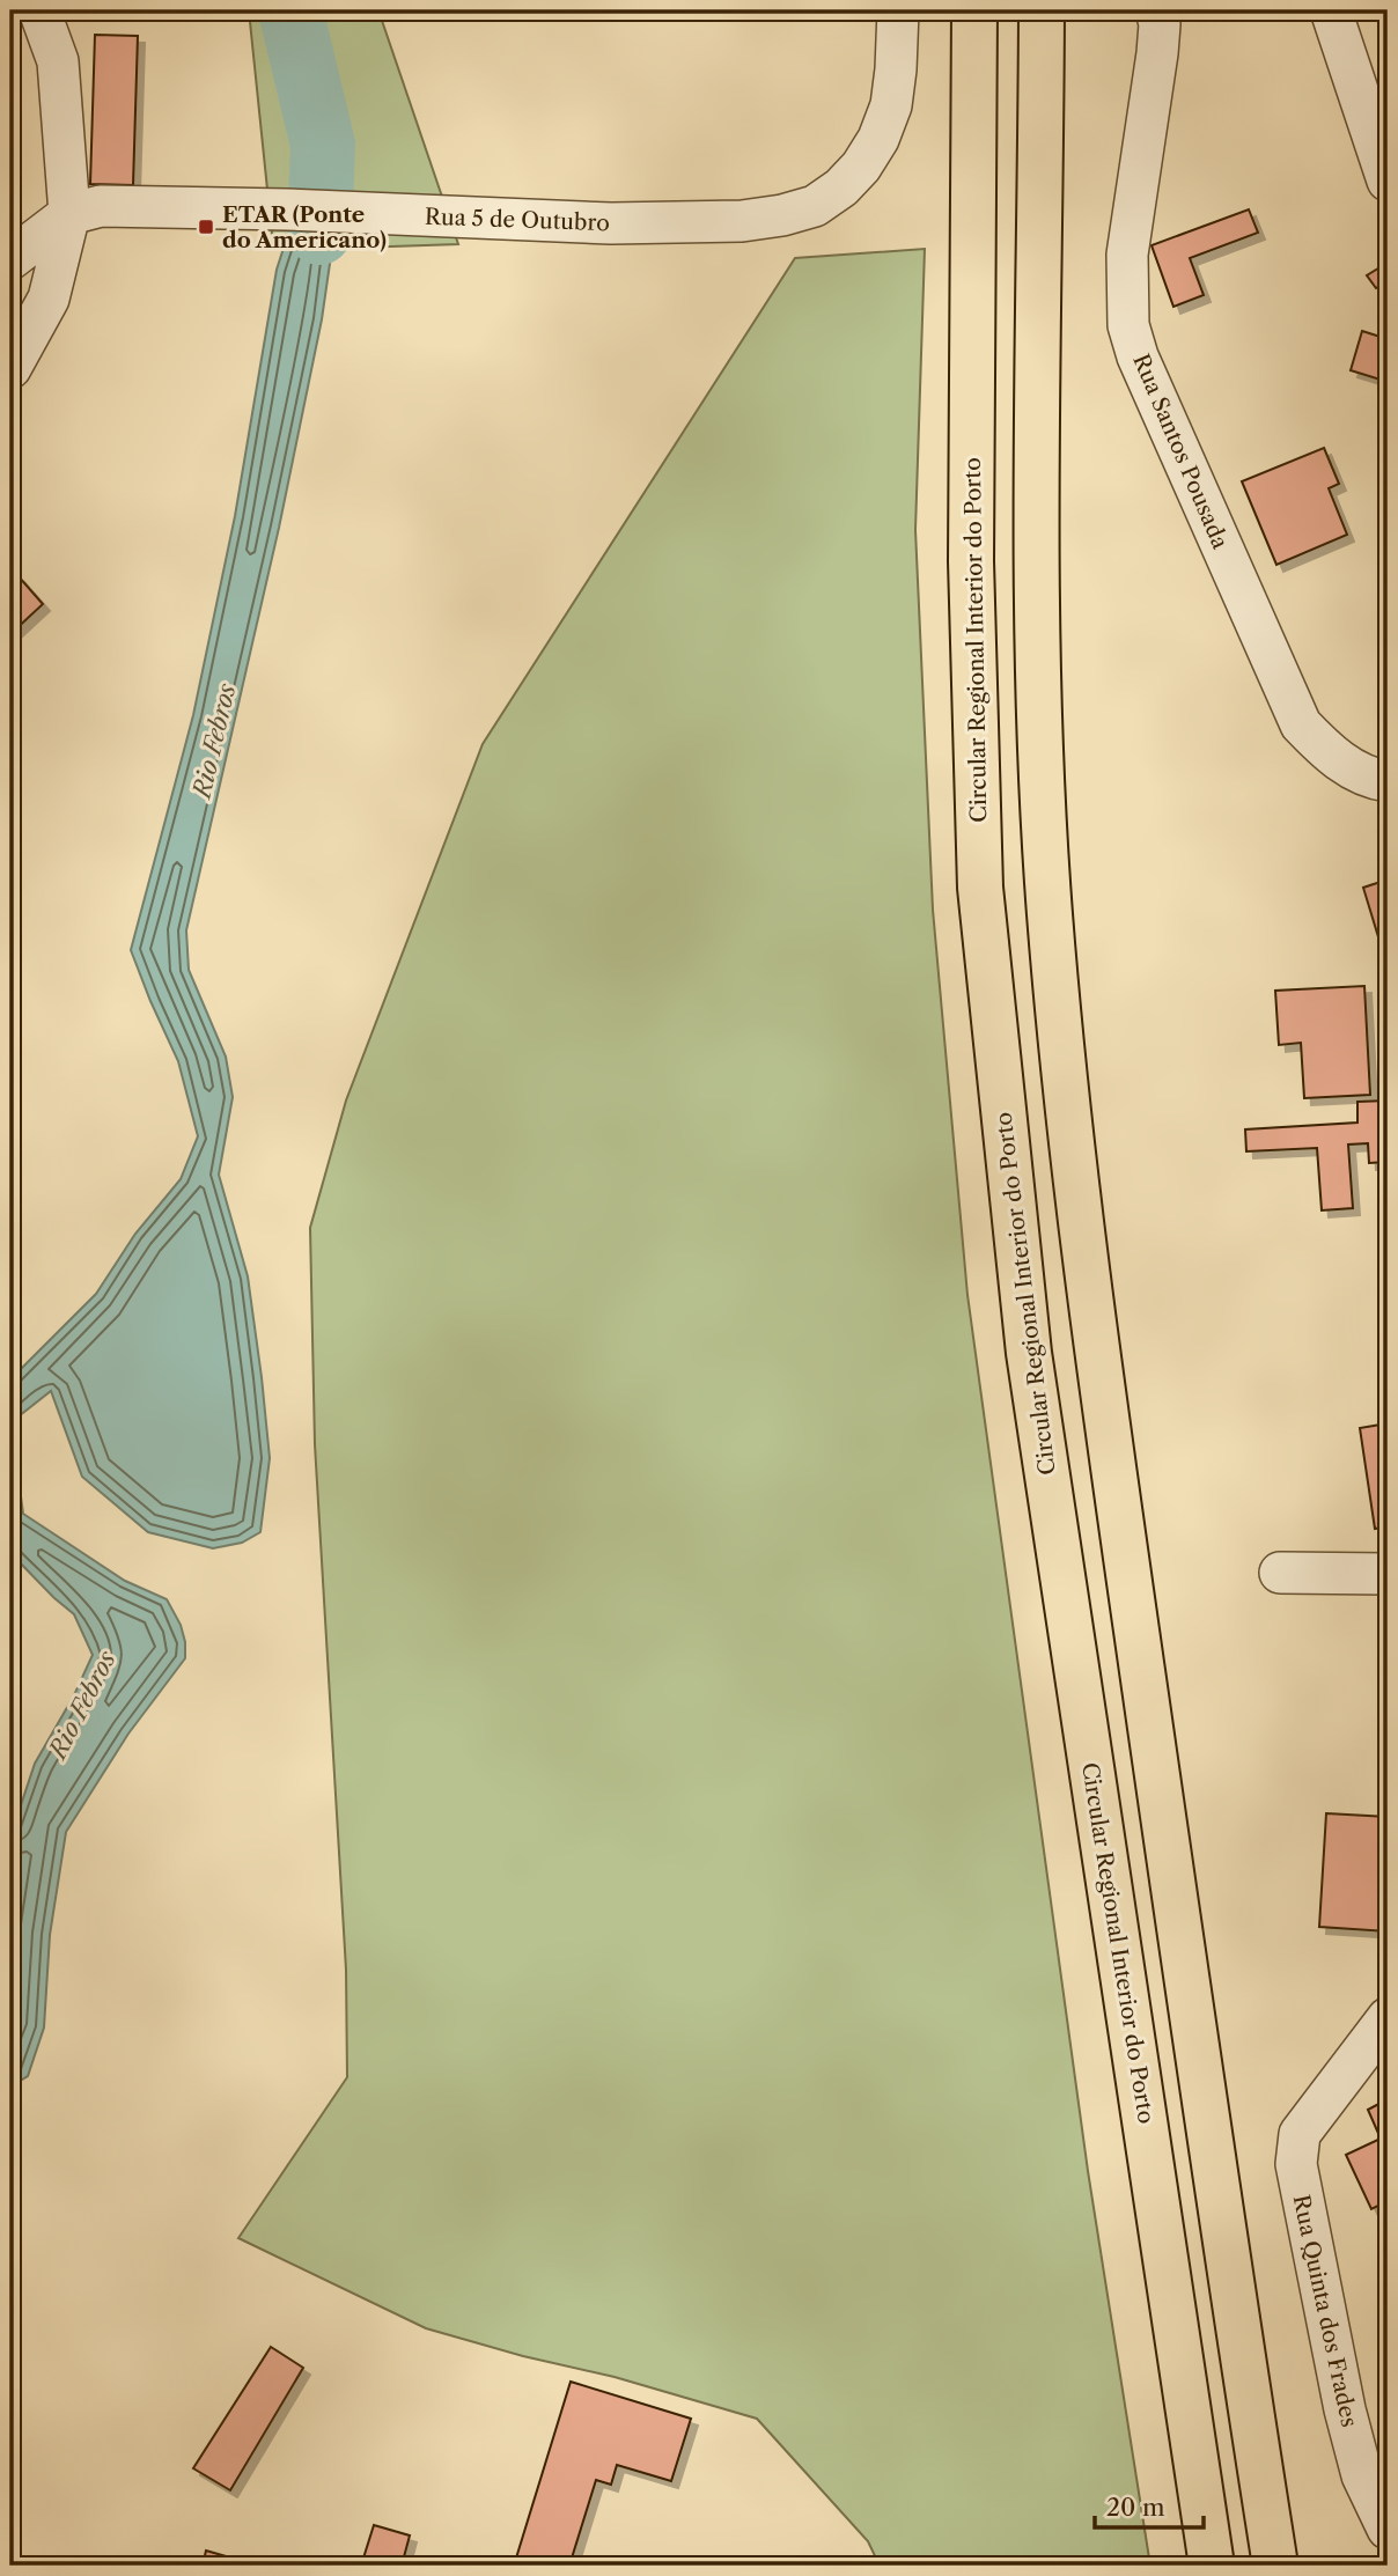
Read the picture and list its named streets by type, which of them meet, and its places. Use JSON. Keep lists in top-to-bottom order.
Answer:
{
  "streets": {
    "highway": ["Circular Regional Interior do Porto"],
    "street": ["Rua 5 de Outubro", "Rua Santos Pousada", "Rua Quinta dos Frades"]
  },
  "water": ["Rio Febros"],
  "places": {
    "transit": ["ETAR (Ponte do Americano)"]
  },
  "scale_bar": "20 m"
}
